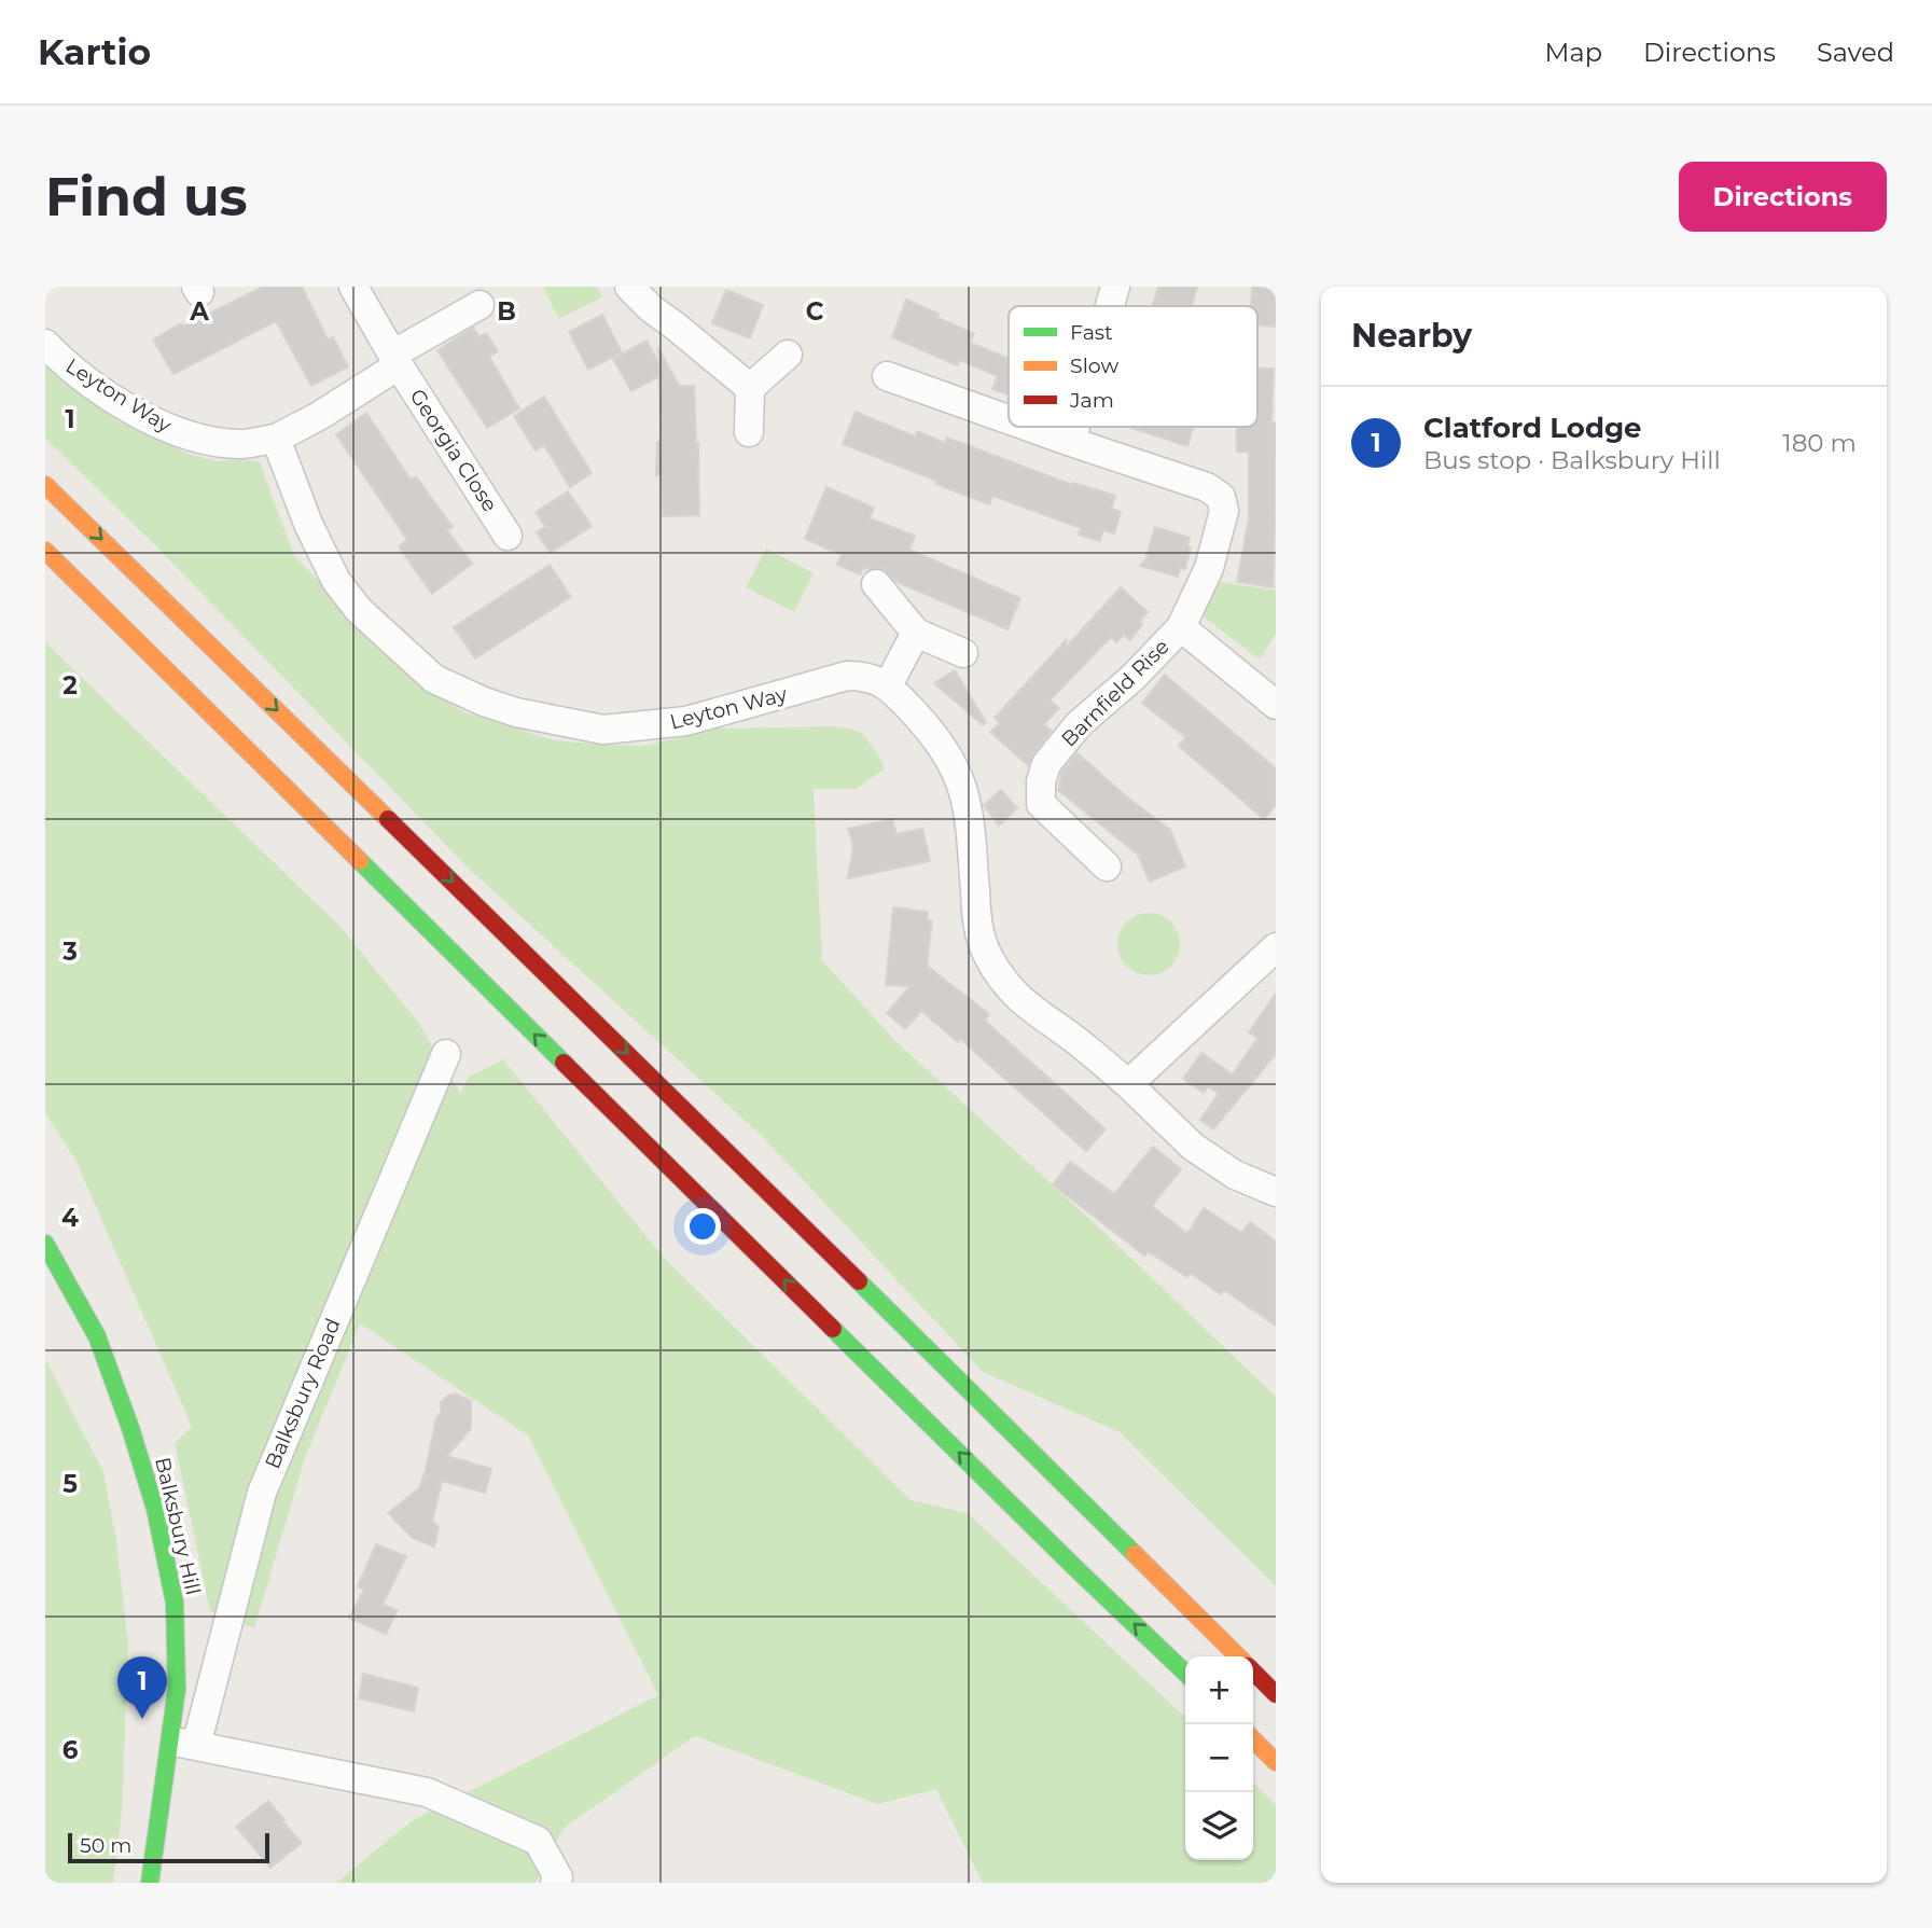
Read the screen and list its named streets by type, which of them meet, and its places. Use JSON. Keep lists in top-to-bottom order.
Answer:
{
  "streets": {
    "main road": ["Balksbury Hill"],
    "street": [
      "Leyton Way",
      "Georgia Close",
      "Barnfield Rise",
      "Balksbury Road"
    ]
  },
  "crossings": [
    ["Leyton Way", "Georgia Close"],
    ["Balksbury Road", "Balksbury Hill"]
  ],
  "legend": ["Fast", "Slow", "Jam"],
  "scale_bar": "50 m",
  "page": {
    "header": "Kartio",
    "nav": ["Map", "Directions", "Saved"],
    "buttons": "Directions",
    "title": "Find us",
    "heading": "Nearby",
    "list": [
      {
        "mark": "1",
        "name": "Clatford Lodge",
        "note": "Bus stop · Balksbury Hill",
        "value": "180 m"
      }
    ],
    "map_buttons": ["+", "−"],
    "pins": "1",
    "scale": "50 m"
  },
  "grid": {
    "columns": ["A", "B", "C"],
    "rows": [
      "1",
      "2",
      "3",
      "4",
      "5",
      "6"
    ]
  }
}
